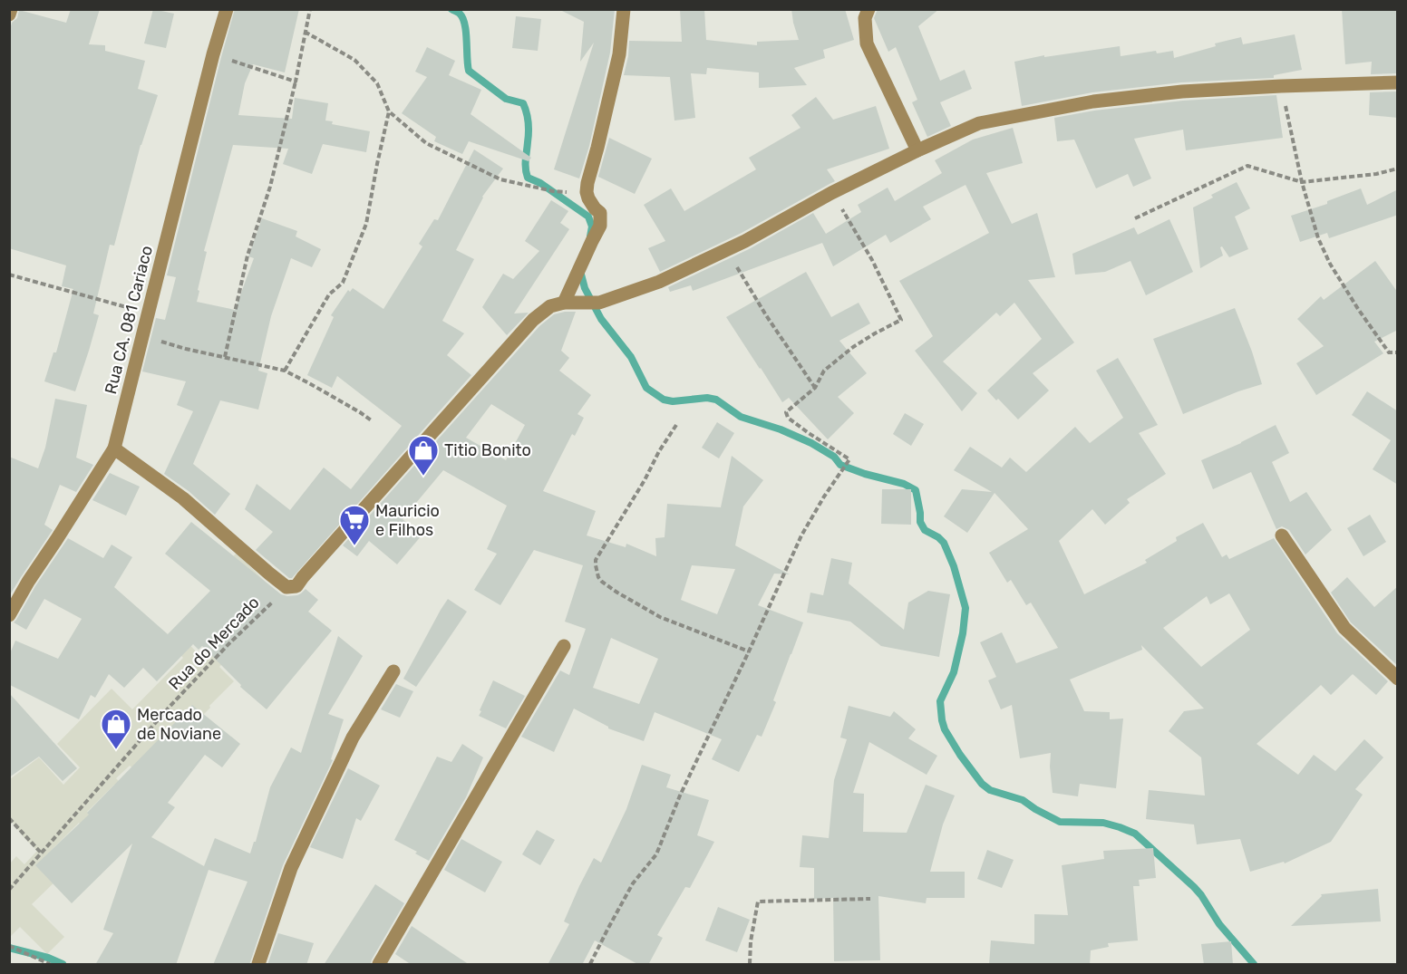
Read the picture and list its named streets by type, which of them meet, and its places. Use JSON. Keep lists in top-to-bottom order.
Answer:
{
  "streets": {
    "street": ["Rua CA. 081 Cariaco"],
    "path": ["Rua do Mercado"]
  },
  "places": {
    "shop": ["Titio Bonito", "Mercado de Noviane"],
    "supermarket": ["Mauricio e Filhos"]
  }
}
